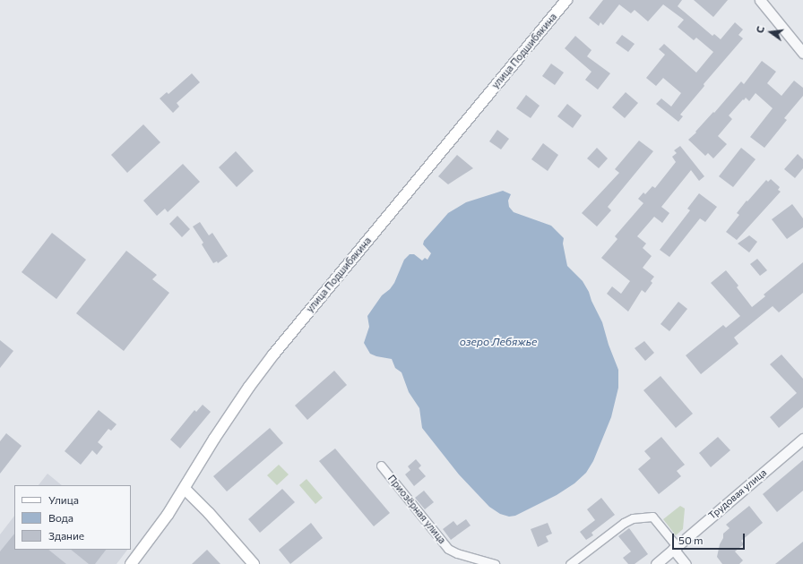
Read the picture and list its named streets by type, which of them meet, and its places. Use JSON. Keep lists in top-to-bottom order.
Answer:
{
  "streets": {
    "main road": ["улица Подшибякина"],
    "street": ["Трудовая улица", "Приозёрная улица"]
  },
  "water": ["озеро Лебяжье"],
  "legend": ["Улица", "Вода", "Здание"],
  "scale_bar": "50 m",
  "north": "left"
}
